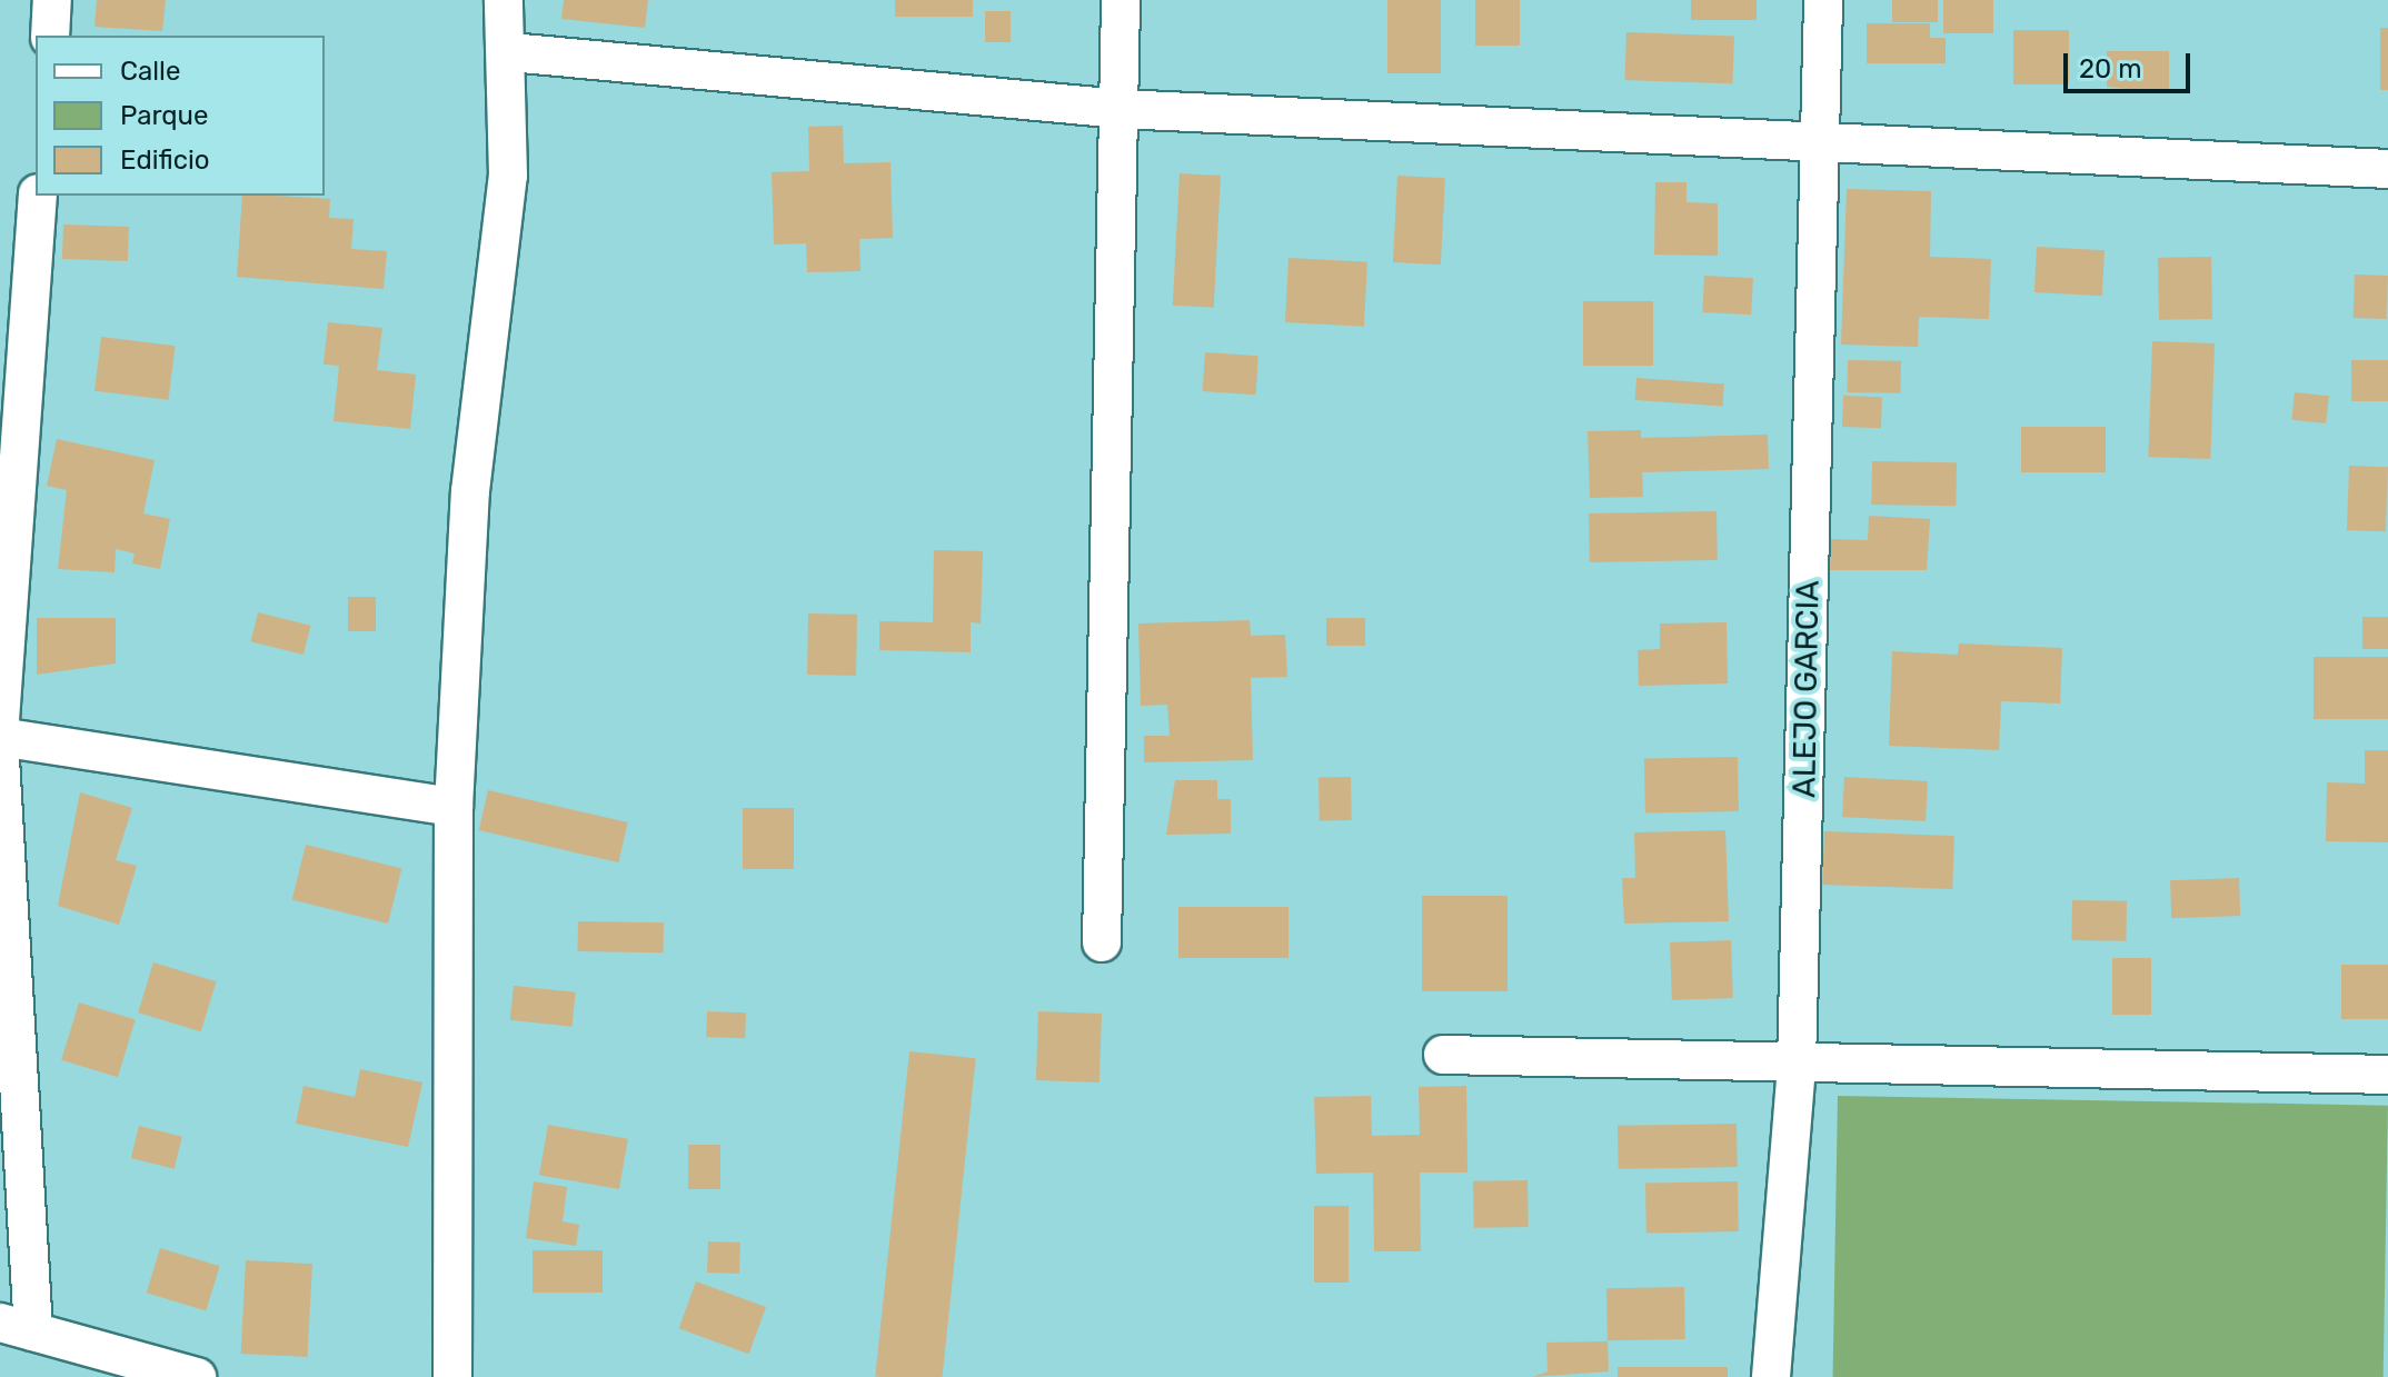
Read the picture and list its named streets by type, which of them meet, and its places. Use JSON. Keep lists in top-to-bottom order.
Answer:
{
  "streets": {
    "street": ["ALEJO GARCIA"]
  },
  "legend": ["Calle", "Parque", "Edificio"],
  "scale_bar": "20 m"
}
